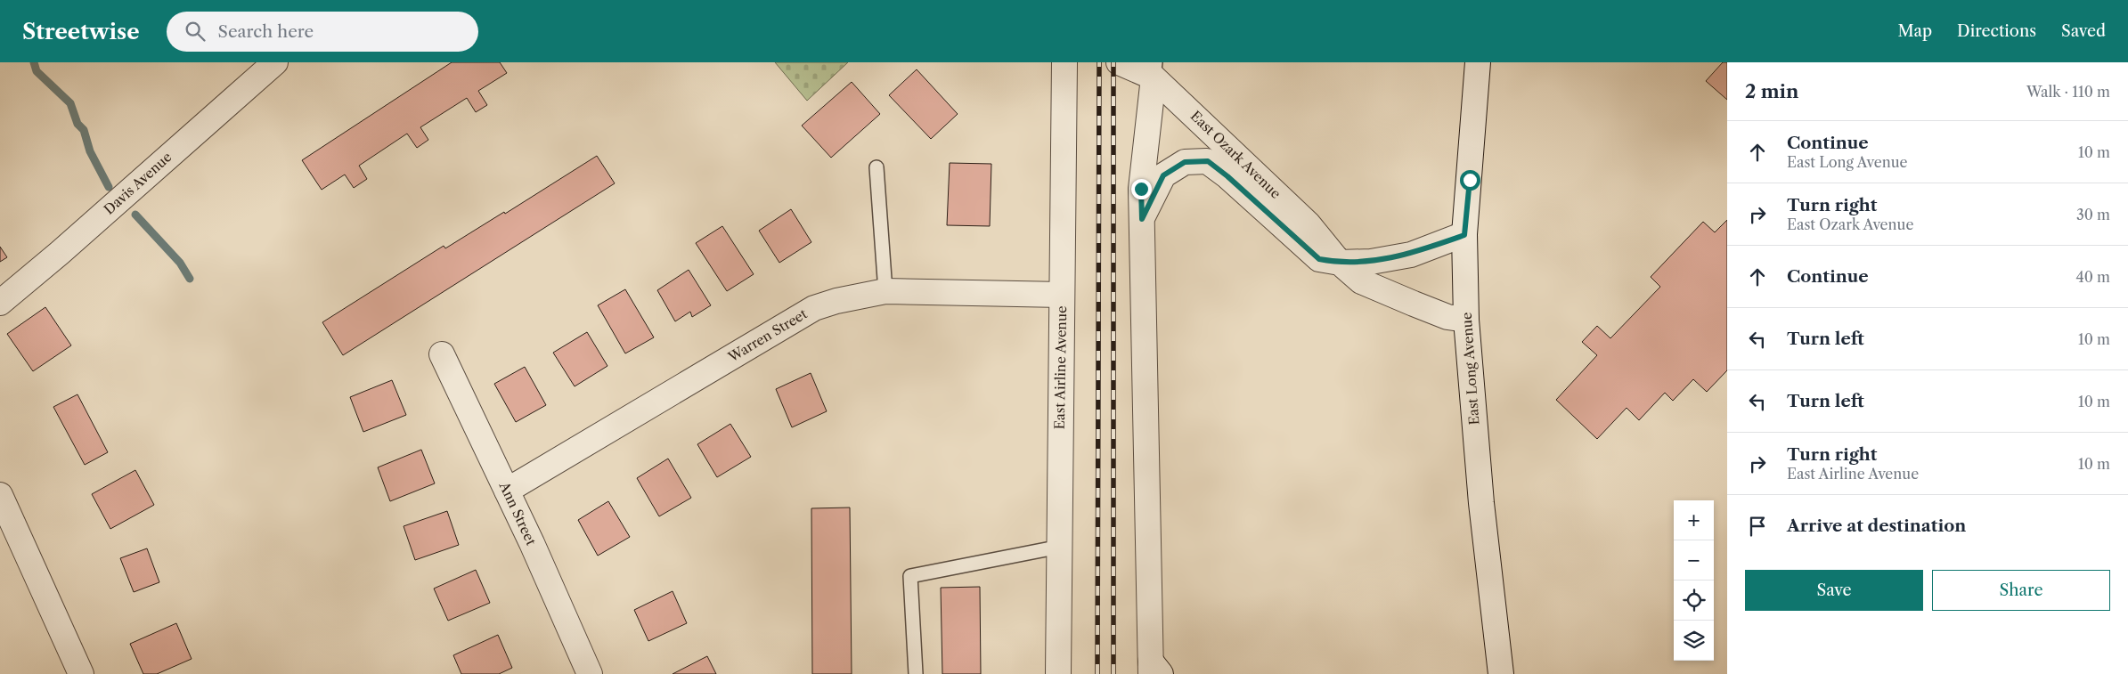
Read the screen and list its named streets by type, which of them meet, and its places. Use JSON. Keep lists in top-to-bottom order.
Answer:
{
  "streets": {
    "street": [
      "East Ozark Avenue",
      "Davis Avenue",
      "Warren Street",
      "East Airline Avenue",
      "East Long Avenue",
      "Ann Street"
    ]
  },
  "crossings": [
    ["East Ozark Avenue", "East Long Avenue"],
    ["Warren Street", "East Airline Avenue"],
    ["Warren Street", "Ann Street"]
  ],
  "page": {
    "header": "Streetwise",
    "search": "Search here",
    "nav": ["Map", "Directions", "Saved"],
    "heading": ["2 min", "Walk · 110 m"],
    "list": [
      ["Continue", "East Long Avenue", "10 m"],
      ["Turn right", "East Ozark Avenue", "30 m"],
      ["Continue", "40 m"],
      ["Turn left", "10 m"],
      ["Turn left", "10 m"],
      ["Turn right", "East Airline Avenue", "10 m"],
      "Arrive at destination"
    ],
    "map_buttons": ["+", "−"],
    "buttons": ["Save", "Share"]
  }
}
